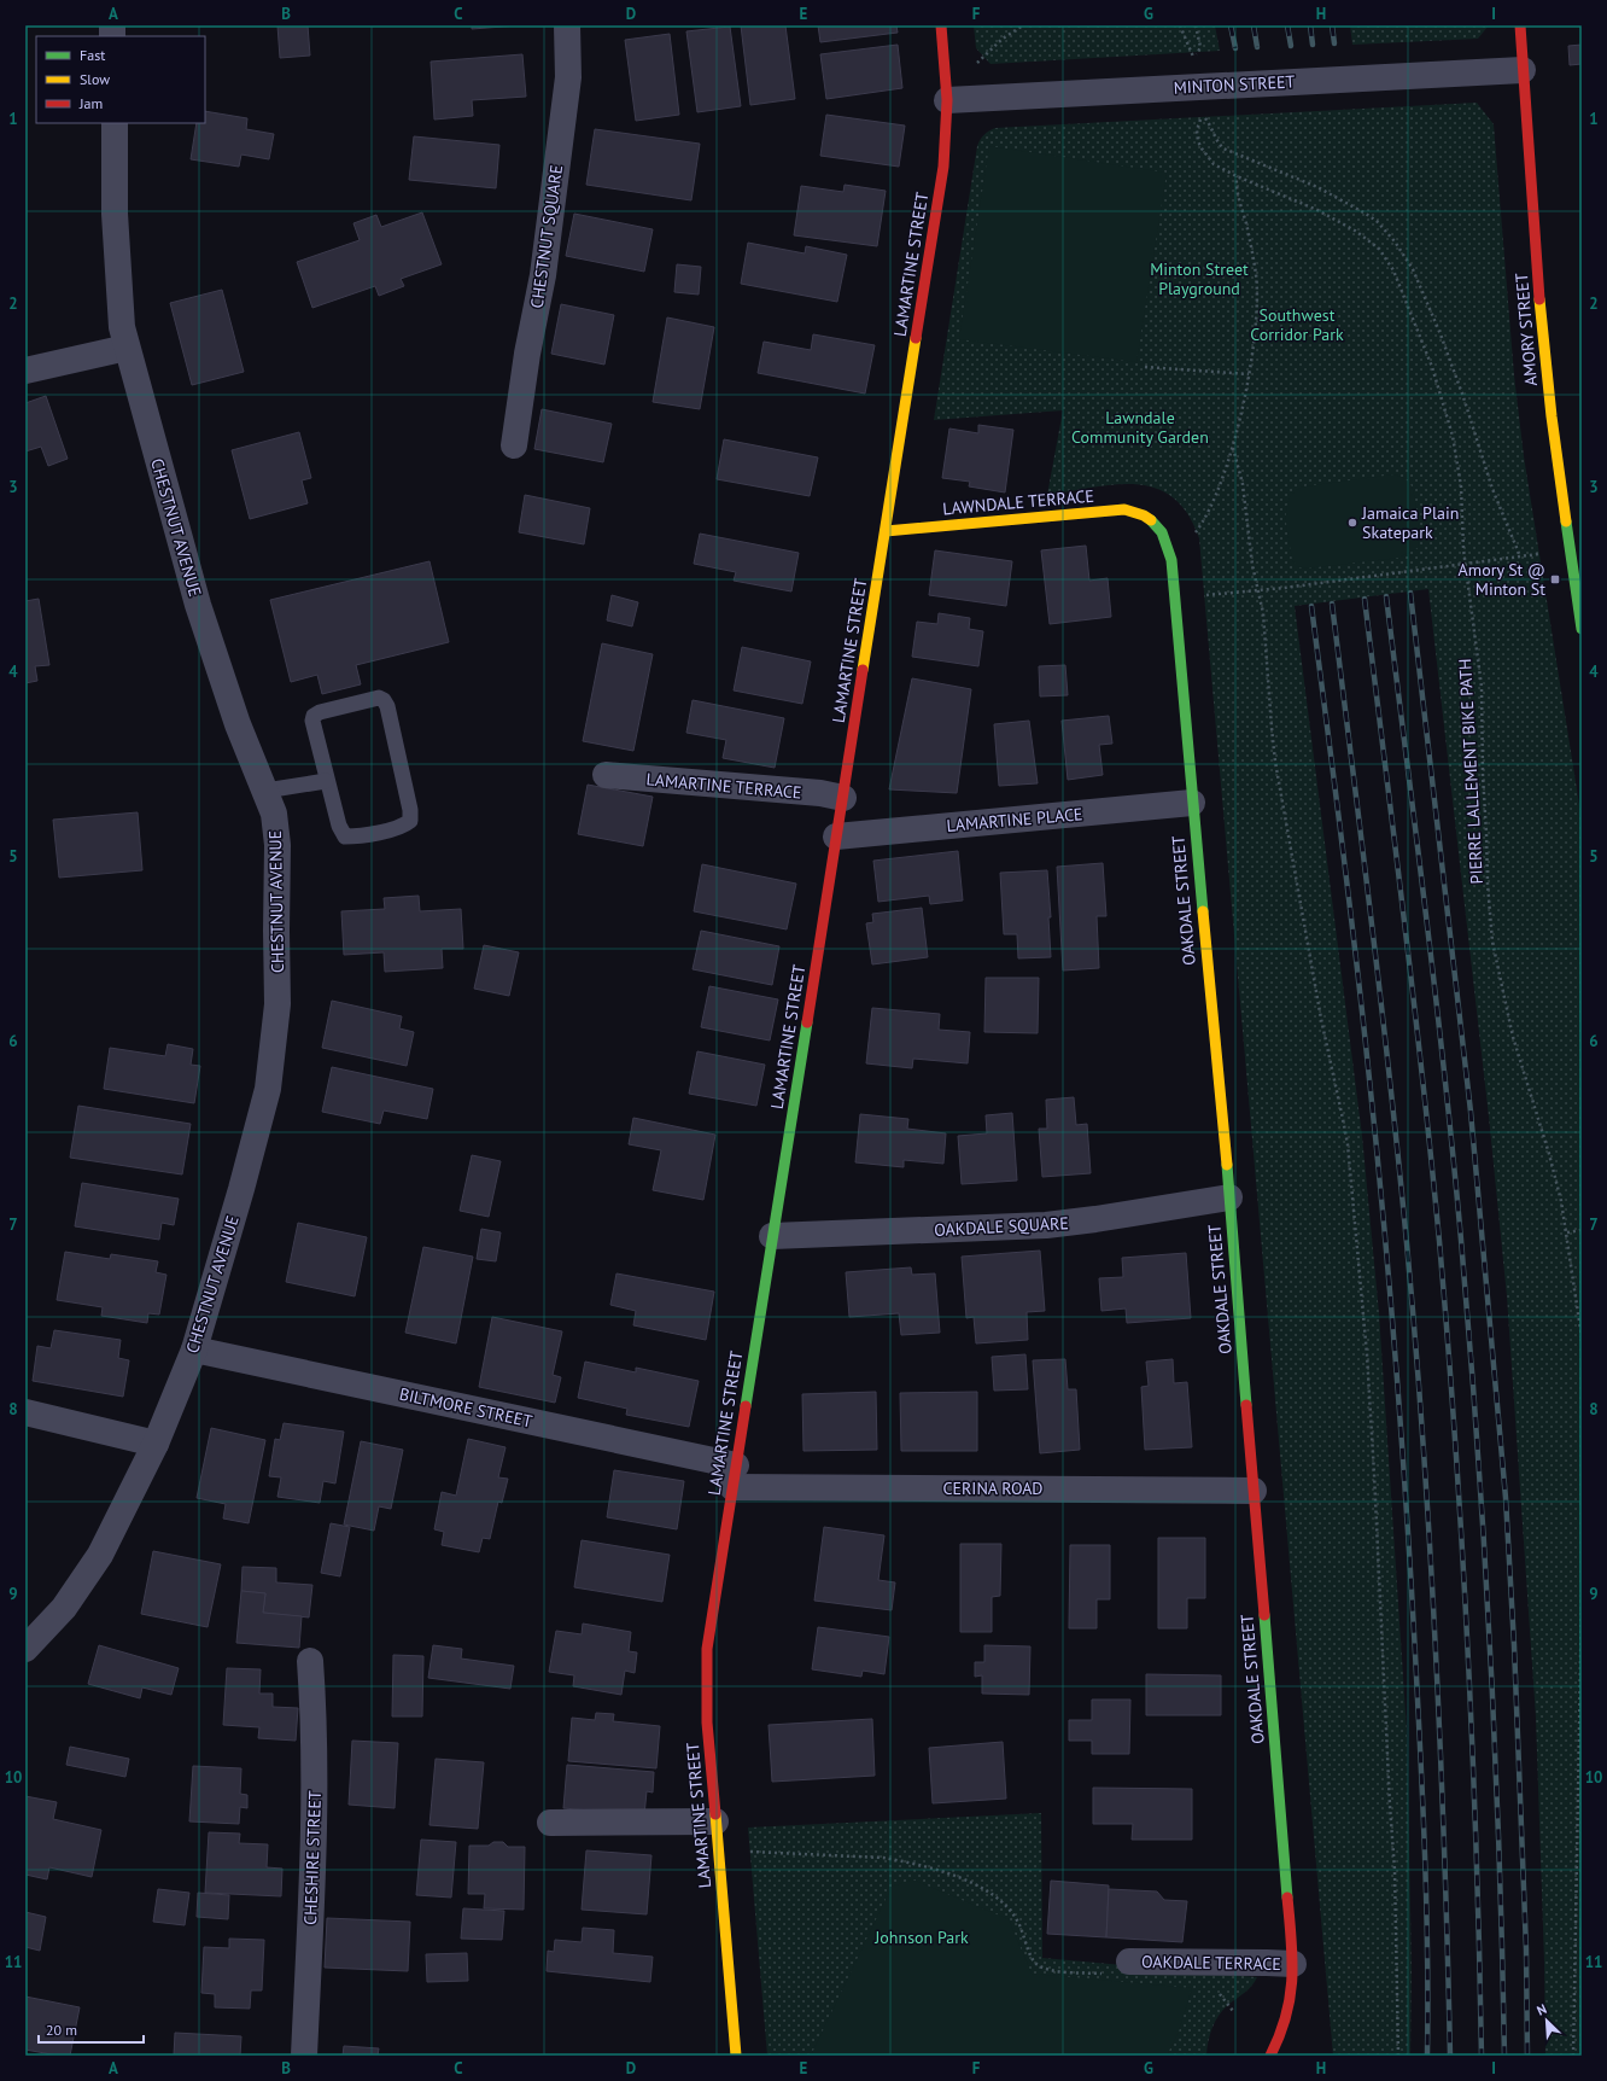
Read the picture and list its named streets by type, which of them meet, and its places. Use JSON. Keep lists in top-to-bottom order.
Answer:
{
  "streets": {
    "street": [
      "MINTON STREET",
      "CHESTNUT SQUARE",
      "LAMARTINE STREET",
      "AMORY STREET",
      "LAWNDALE TERRACE",
      "CHESTNUT AVENUE",
      "LAMARTINE TERRACE",
      "LAMARTINE PLACE",
      "OAKDALE STREET",
      "OAKDALE SQUARE",
      "BILTMORE STREET",
      "CERINA ROAD",
      "CHESHIRE STREET",
      "OAKDALE TERRACE"
    ],
    "path": ["PIERRE LALLEMENT BIKE PATH"]
  },
  "crossings": [
    ["MINTON STREET", "LAMARTINE STREET"],
    ["MINTON STREET", "AMORY STREET"],
    ["LAMARTINE STREET", "LAWNDALE TERRACE"],
    ["LAMARTINE STREET", "LAMARTINE TERRACE"],
    ["LAMARTINE STREET", "LAMARTINE PLACE"],
    ["LAMARTINE STREET", "OAKDALE SQUARE"],
    ["LAMARTINE STREET", "BILTMORE STREET"],
    ["LAMARTINE STREET", "CERINA ROAD"],
    ["LAWNDALE TERRACE", "OAKDALE STREET"],
    ["CHESTNUT AVENUE", "BILTMORE STREET"],
    ["LAMARTINE PLACE", "OAKDALE STREET"],
    ["OAKDALE STREET", "OAKDALE SQUARE"],
    ["OAKDALE STREET", "CERINA ROAD"],
    ["OAKDALE STREET", "OAKDALE TERRACE"],
    ["BILTMORE STREET", "CERINA ROAD"]
  ],
  "parks": [
    "Minton Street Playground",
    "Southwest Corridor Park",
    "Lawndale Community Garden",
    "Johnson Park"
  ],
  "places": {
    "other": ["Jamaica Plain Skatepark"],
    "transit": ["Amory St @ Minton St"]
  },
  "legend": ["Fast", "Slow", "Jam"],
  "scale_bar": "20 m",
  "north": "top left",
  "grid": {
    "columns": [
      "A",
      "B",
      "C",
      "D",
      "E",
      "F",
      "G",
      "H",
      "I"
    ],
    "rows": [
      "1",
      "2",
      "3",
      "4",
      "5",
      "6",
      "7",
      "8",
      "9",
      "10",
      "11"
    ]
  }
}
